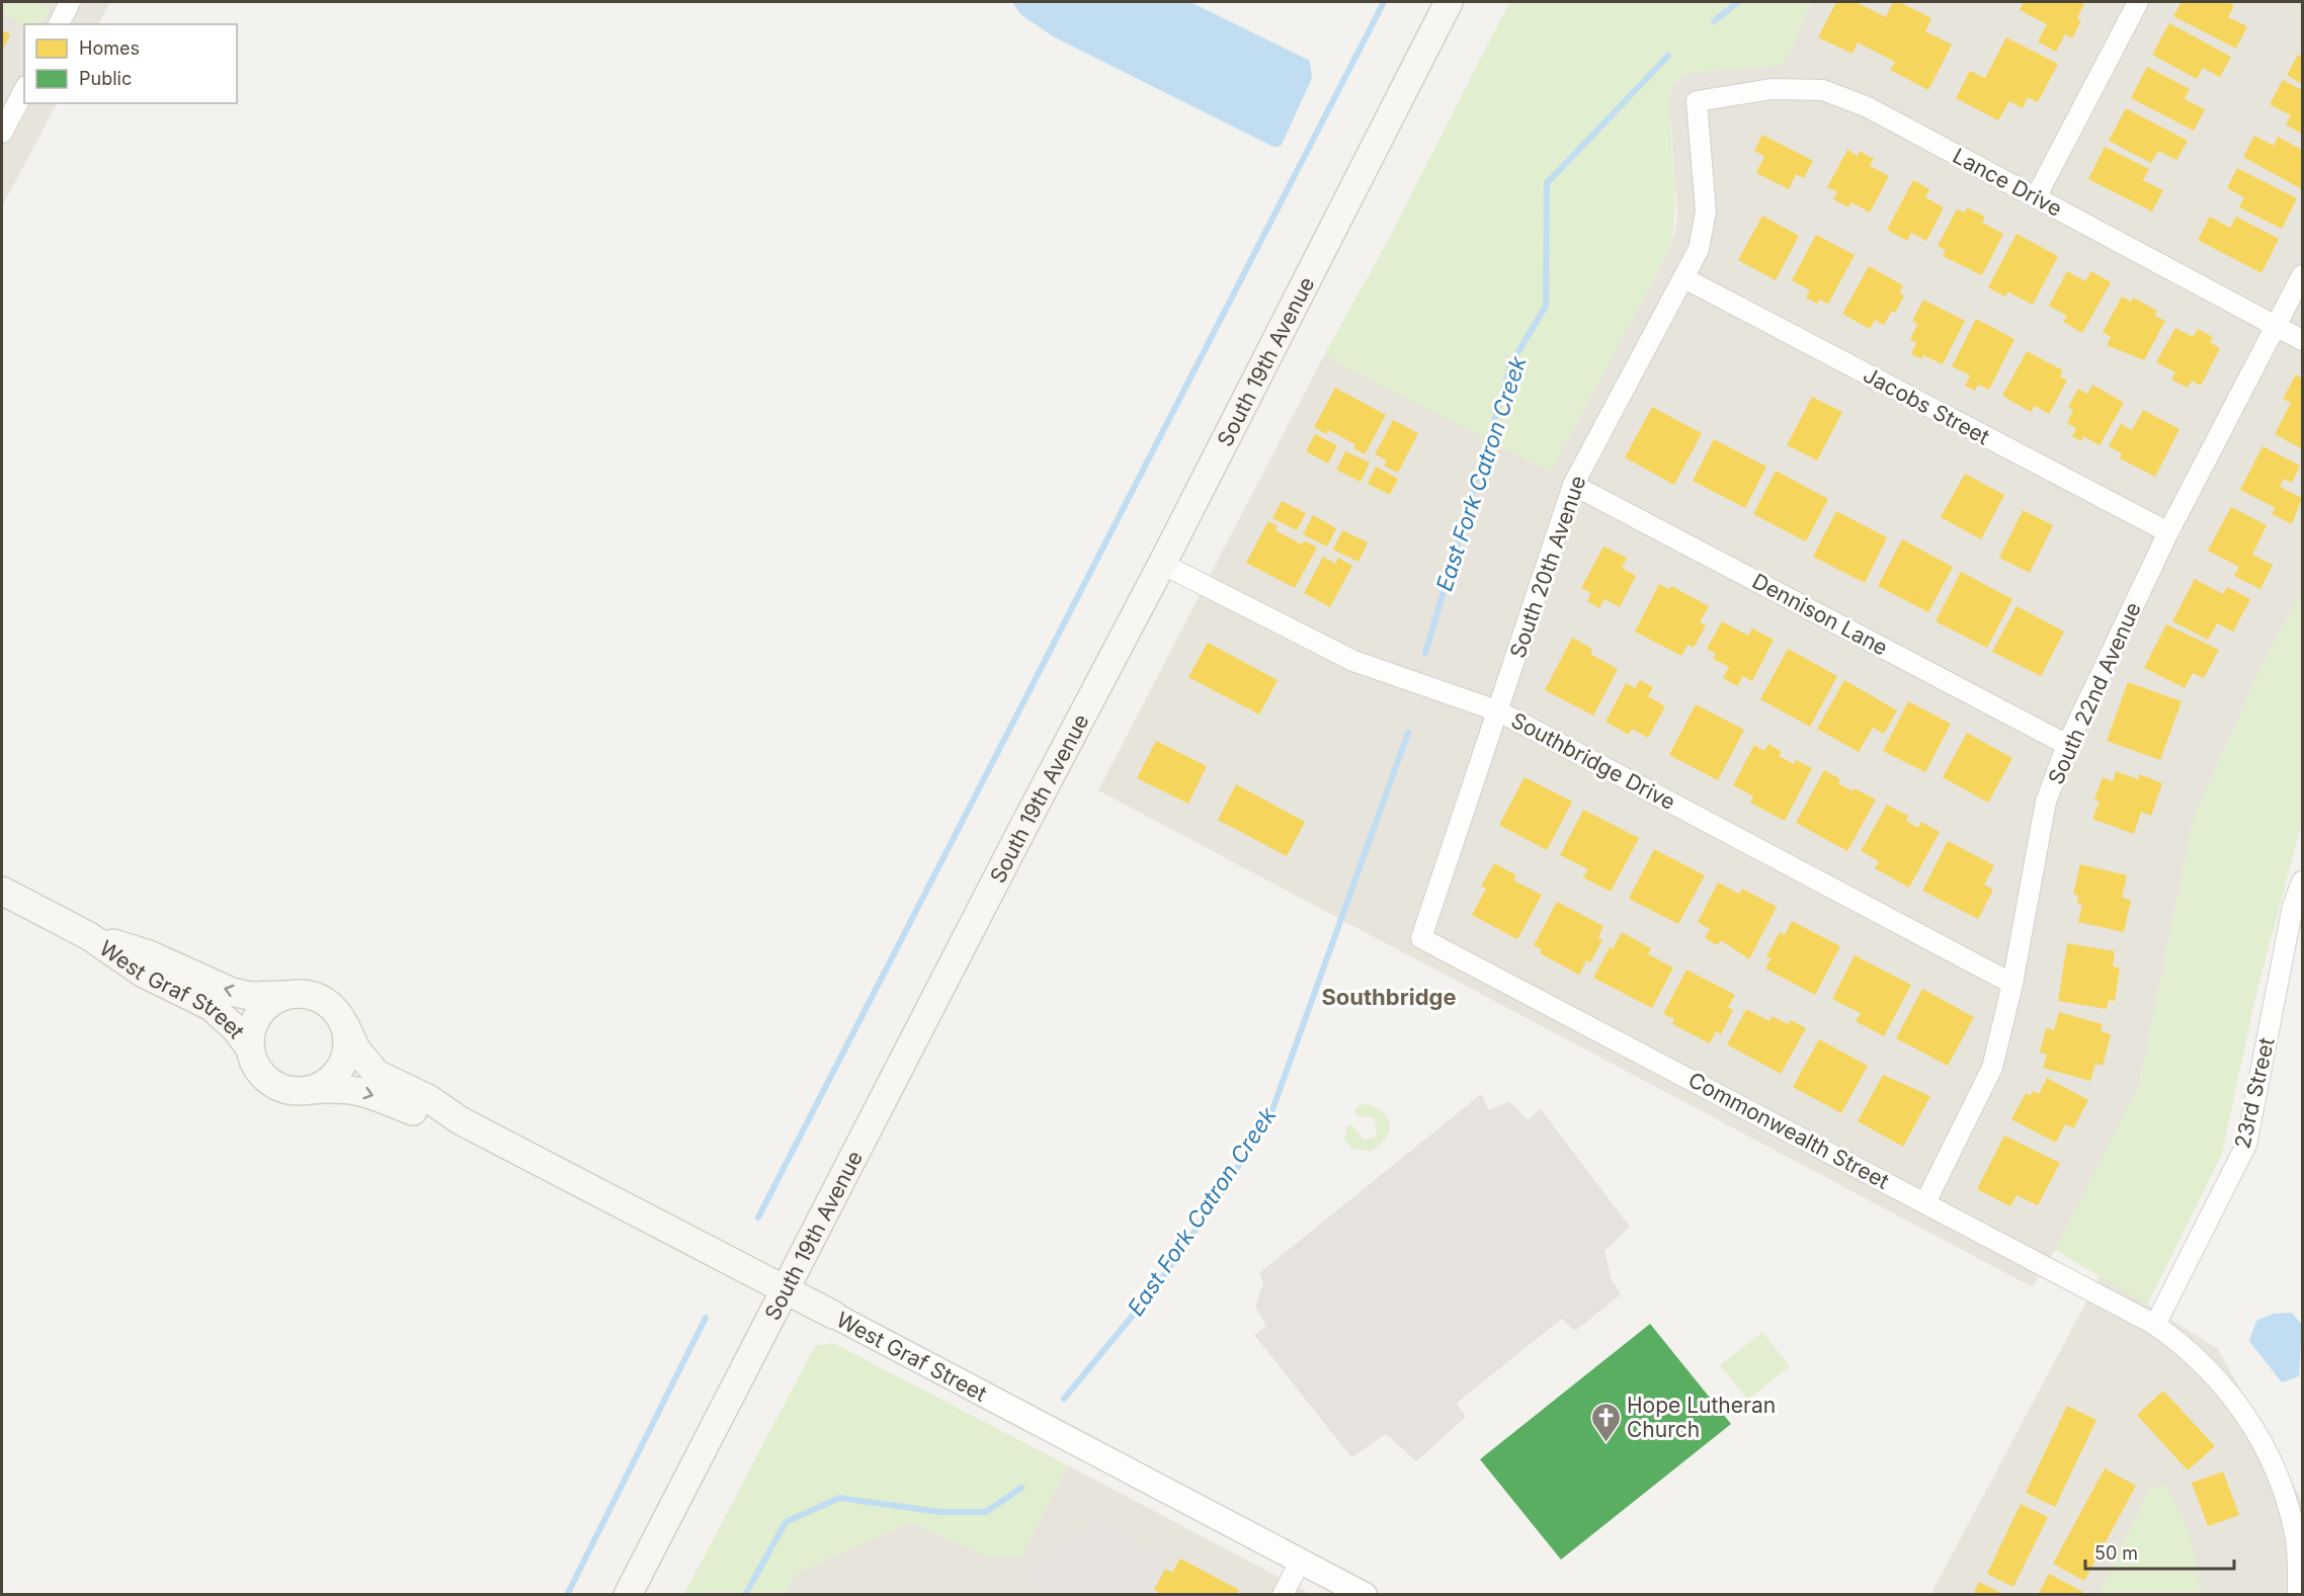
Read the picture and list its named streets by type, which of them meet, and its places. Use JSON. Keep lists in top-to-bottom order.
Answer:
{
  "streets": {
    "main road": ["South 19th Avenue", "West Graf Street"],
    "street": [
      "Lance Drive",
      "Jacobs Street",
      "South 20th Avenue",
      "Dennison Lane",
      "South 22nd Avenue",
      "Southbridge Drive",
      "23rd Street",
      "Commonwealth Street"
    ]
  },
  "crossings": [
    ["Lance Drive", "South 20th Avenue"],
    ["Lance Drive", "South 22nd Avenue"],
    ["South 19th Avenue", "Southbridge Drive"],
    ["South 19th Avenue", "West Graf Street"],
    ["Jacobs Street", "South 20th Avenue"],
    ["Jacobs Street", "South 22nd Avenue"],
    ["South 20th Avenue", "Dennison Lane"],
    ["South 20th Avenue", "Southbridge Drive"],
    ["South 20th Avenue", "Commonwealth Street"],
    ["Dennison Lane", "South 22nd Avenue"],
    ["South 22nd Avenue", "Southbridge Drive"],
    ["South 22nd Avenue", "Commonwealth Street"],
    ["23rd Street", "Commonwealth Street"]
  ],
  "districts": ["Southbridge"],
  "water": ["East Fork Catron Creek"],
  "places": {
    "church": ["Hope Lutheran Church"]
  },
  "legend": ["Homes", "Public"],
  "scale_bar": "50 m"
}
